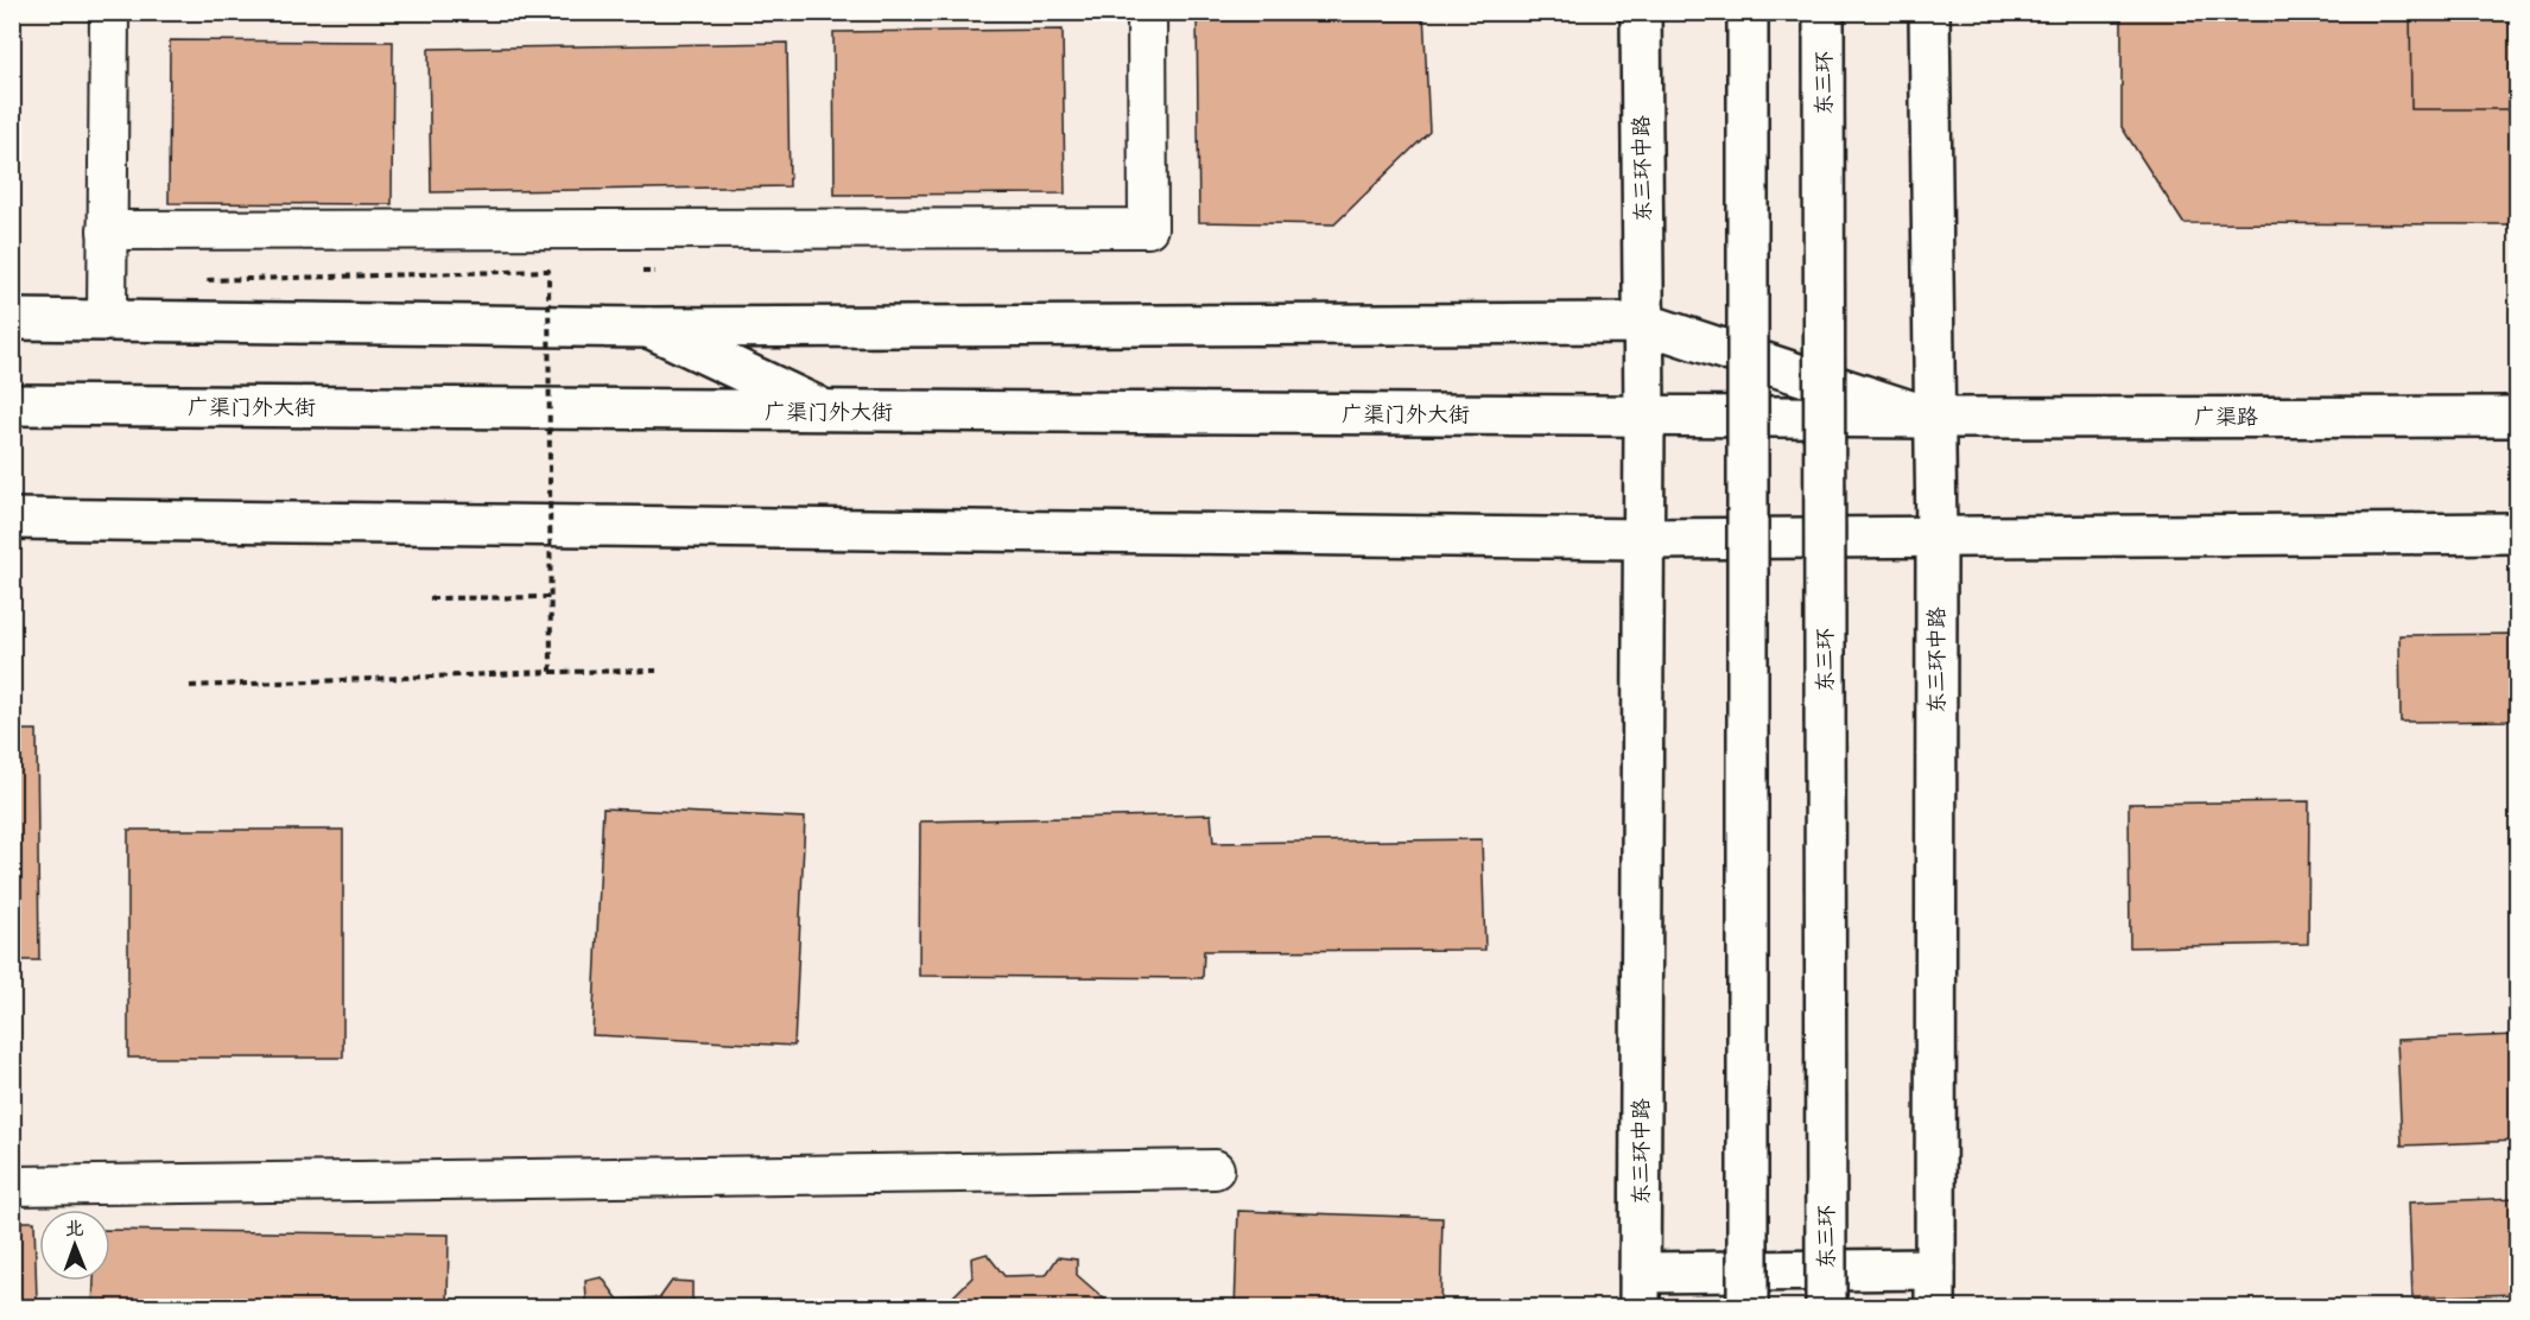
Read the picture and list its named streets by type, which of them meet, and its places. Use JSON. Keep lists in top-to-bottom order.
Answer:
{
  "streets": {
    "main road": [
      "东三环",
      "东三环中路",
      "广渠门外大街",
      "广渠路"
    ]
  },
  "crossings": [
    ["东三环中路", "广渠门外大街"],
    ["东三环中路", "广渠路"],
    ["广渠门外大街", "广渠路"]
  ],
  "north": "top"
}
